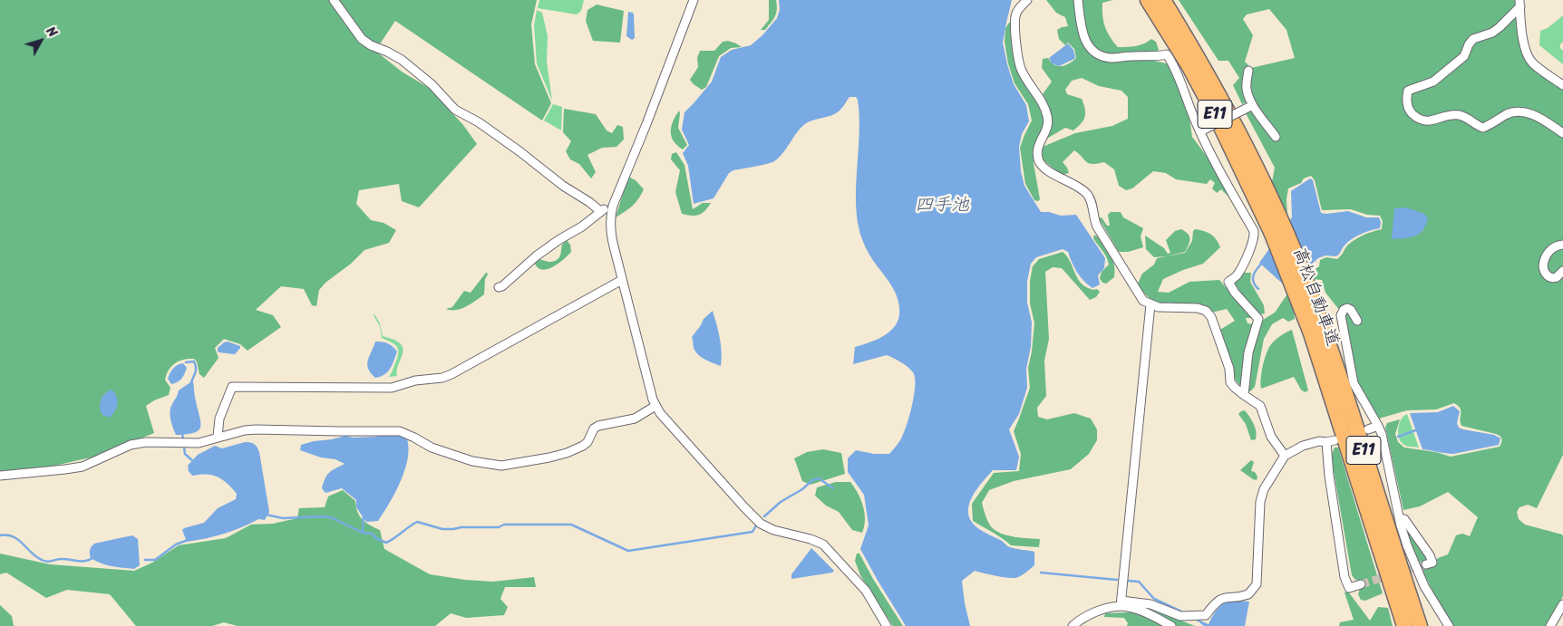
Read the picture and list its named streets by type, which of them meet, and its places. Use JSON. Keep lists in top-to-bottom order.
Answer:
{
  "streets": {
    "highway": ["E11", "高松自動車道"]
  },
  "water": ["四手池"],
  "north": "top right"
}
